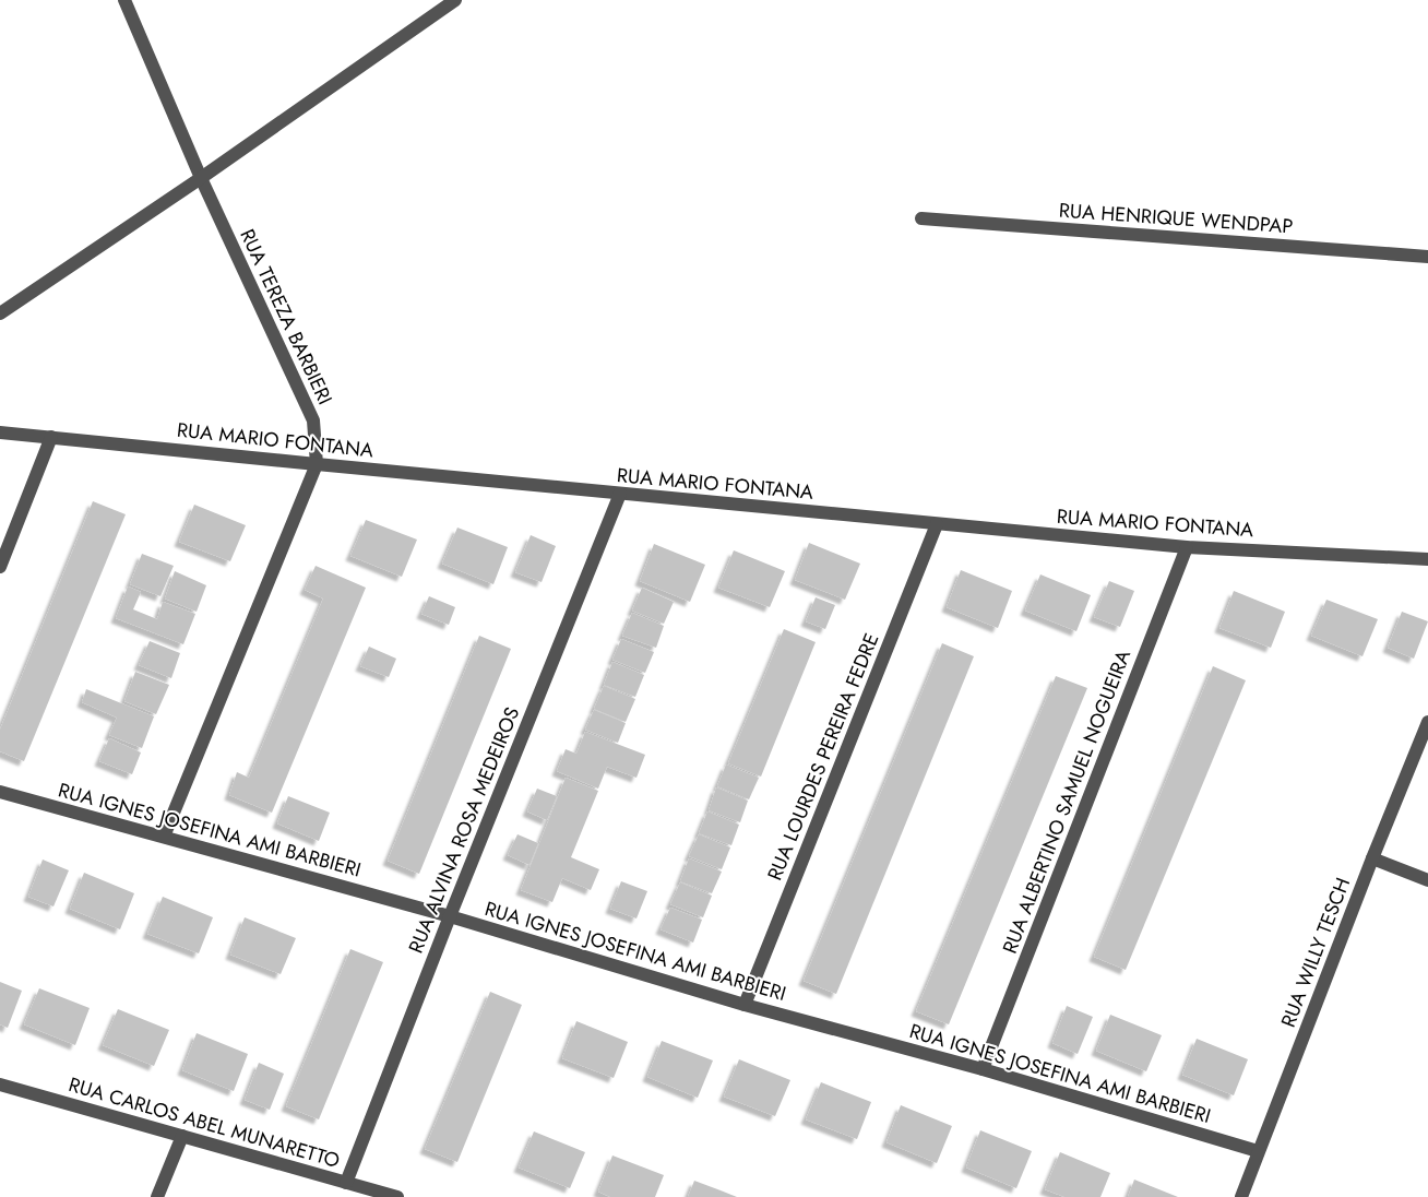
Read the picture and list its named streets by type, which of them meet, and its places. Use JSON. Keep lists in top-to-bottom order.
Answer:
{
  "streets": {
    "street": [
      "RUA HENRIQUE WENDPAP",
      "RUA TEREZA BARBIERI",
      "RUA MARIO FONTANA",
      "RUA LOURDES PEREIRA FEDRE",
      "RUA ALBERTINO SAMUEL NOGUEIRA",
      "RUA IGNES JOSEFINA AMI BARBIERI",
      "RUA ALVINA ROSA MEDEIROS",
      "RUA WILLY TESCH",
      "RUA CARLOS ABEL MUNARETTO"
    ]
  },
  "crossings": [
    ["RUA TEREZA BARBIERI", "RUA MARIO FONTANA"],
    ["RUA TEREZA BARBIERI", "RUA IGNES JOSEFINA AMI BARBIERI"],
    ["RUA MARIO FONTANA", "RUA LOURDES PEREIRA FEDRE"],
    ["RUA MARIO FONTANA", "RUA ALBERTINO SAMUEL NOGUEIRA"],
    ["RUA MARIO FONTANA", "RUA ALVINA ROSA MEDEIROS"],
    ["RUA LOURDES PEREIRA FEDRE", "RUA IGNES JOSEFINA AMI BARBIERI"],
    ["RUA ALBERTINO SAMUEL NOGUEIRA", "RUA IGNES JOSEFINA AMI BARBIERI"],
    ["RUA IGNES JOSEFINA AMI BARBIERI", "RUA ALVINA ROSA MEDEIROS"],
    ["RUA IGNES JOSEFINA AMI BARBIERI", "RUA WILLY TESCH"],
    ["RUA ALVINA ROSA MEDEIROS", "RUA CARLOS ABEL MUNARETTO"]
  ]
}
